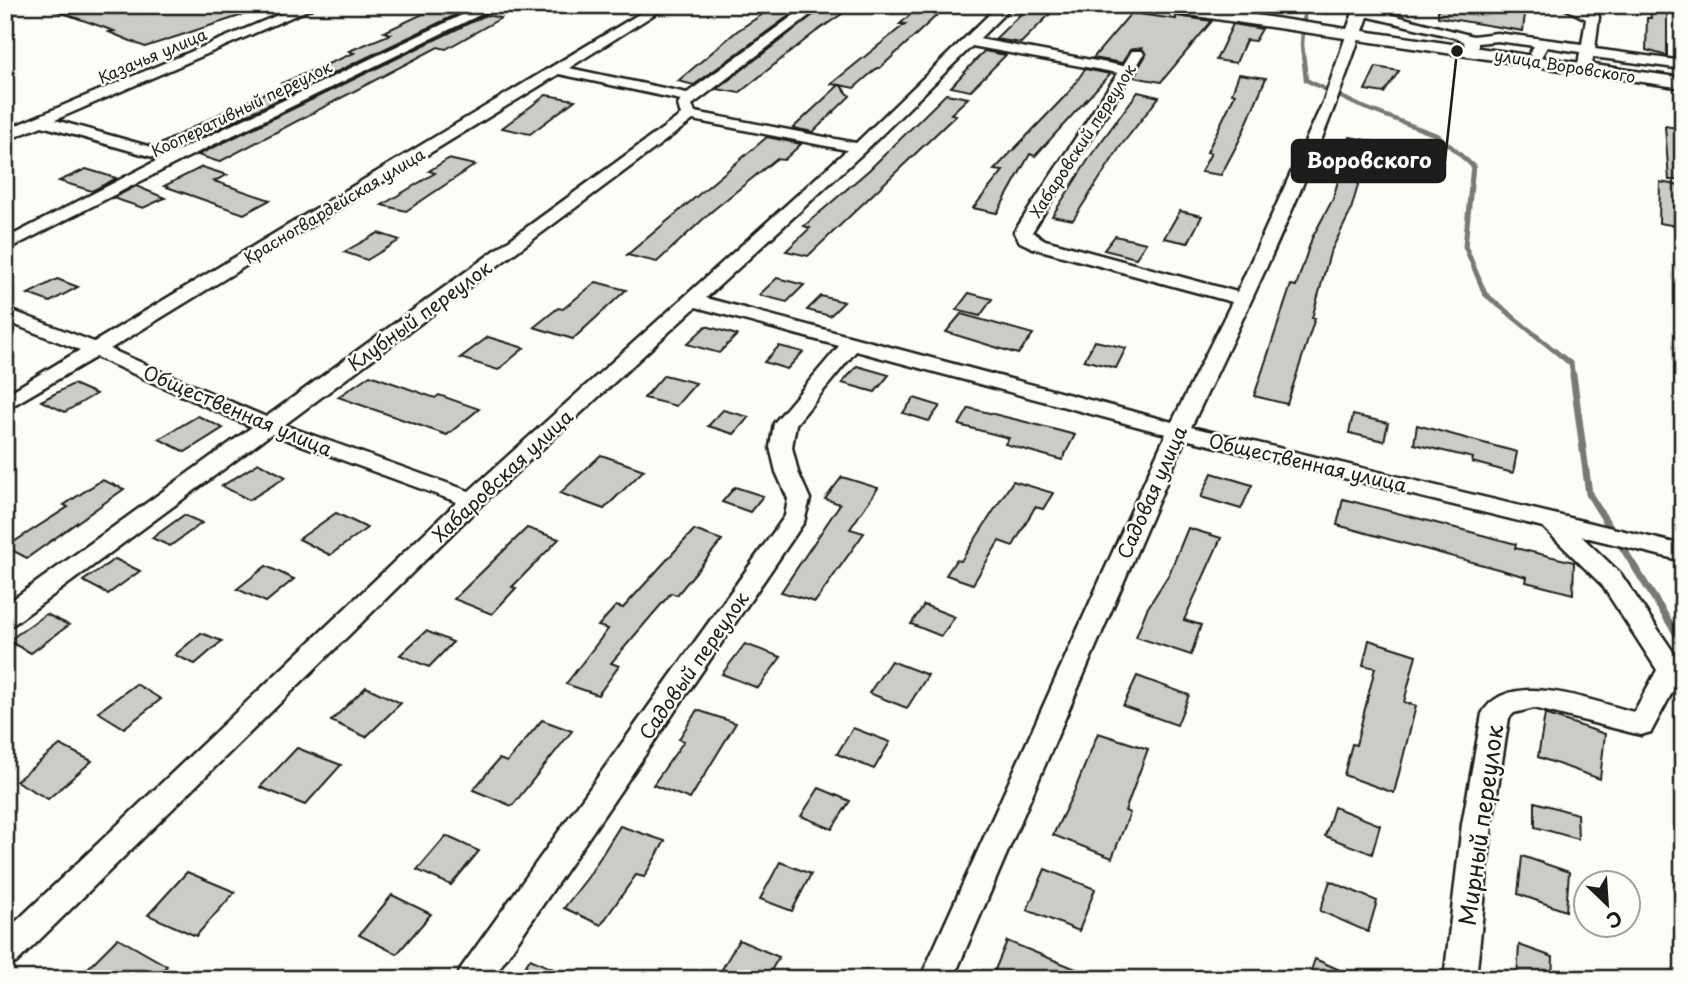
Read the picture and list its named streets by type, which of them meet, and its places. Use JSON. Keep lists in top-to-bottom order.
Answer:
{
  "streets": {
    "main road": ["улица Воровского", "Садовая улица"],
    "street": [
      "Казачья улица",
      "Кооперативный переулок",
      "Хабаровский переулок",
      "Красногвардейская улица",
      "Клубный переулок",
      "Общественная улица",
      "Хабаровская улица",
      "Садовый переулок",
      "Мирный переулок"
    ]
  },
  "crossings": [
    ["улица Воровского", "Садовая улица"],
    ["Хабаровский переулок", "Садовая улица"],
    ["Красногвардейская улица", "Общественная улица"],
    ["Клубный переулок", "Общественная улица"],
    ["Общественная улица", "Хабаровская улица"],
    ["Общественная улица", "Садовая улица"],
    ["Общественная улица", "Садовый переулок"],
    ["Общественная улица", "Мирный переулок"]
  ],
  "places": ["Воровского"],
  "north": "bottom right"
}
